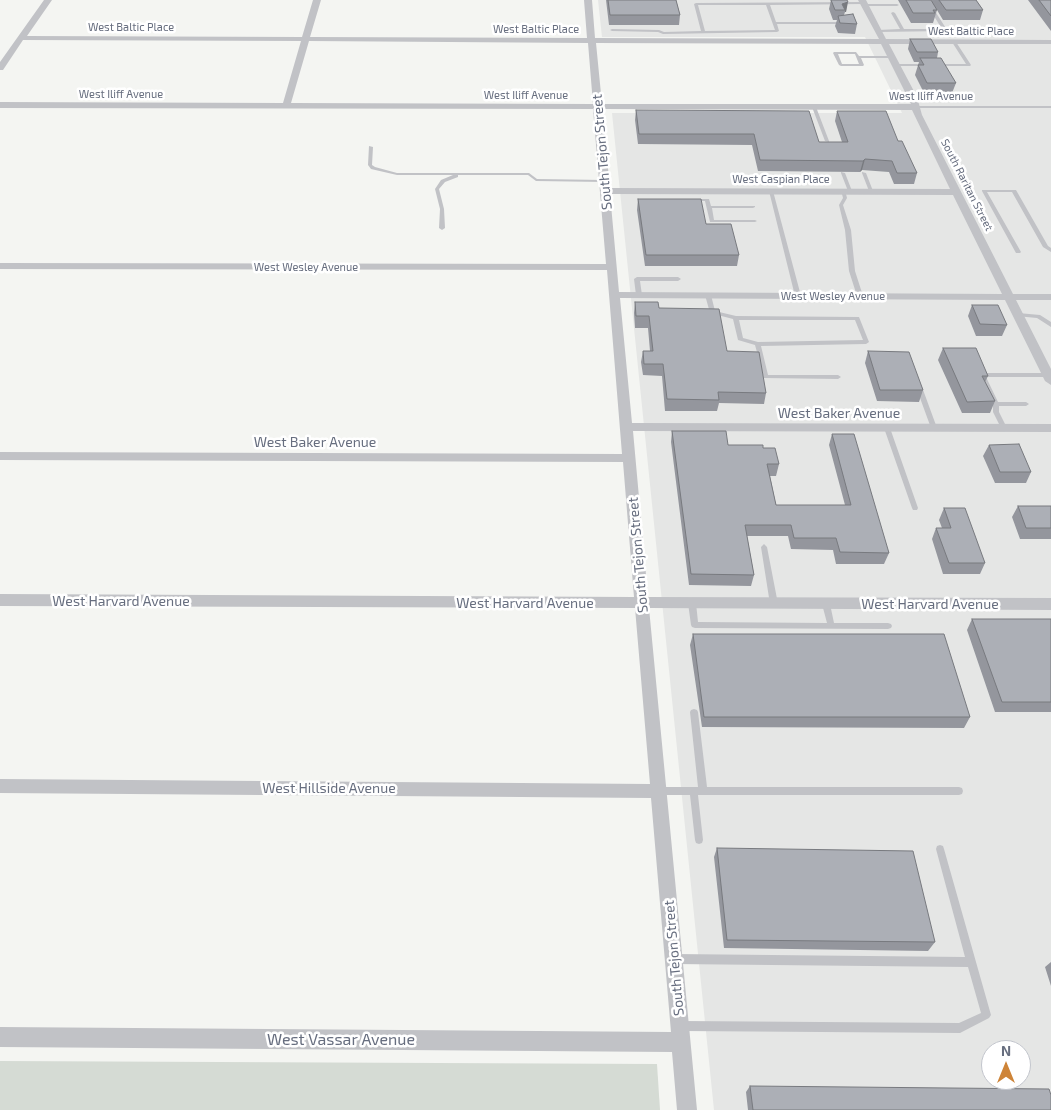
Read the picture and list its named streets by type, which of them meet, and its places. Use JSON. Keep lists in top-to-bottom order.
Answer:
{
  "streets": {
    "street": [
      "West Baltic Place",
      "West Iliff Avenue",
      "South Tejon Street",
      "West Caspian Place",
      "South Raritan Street",
      "West Wesley Avenue",
      "West Baker Avenue",
      "West Harvard Avenue",
      "West Hillside Avenue",
      "West Vassar Avenue"
    ]
  },
  "crossings": [
    ["West Baltic Place", "South Tejon Street"],
    ["West Baltic Place", "South Raritan Street"],
    ["West Iliff Avenue", "South Tejon Street"],
    ["West Iliff Avenue", "South Raritan Street"],
    ["South Tejon Street", "West Caspian Place"],
    ["South Tejon Street", "West Wesley Avenue"],
    ["South Tejon Street", "West Baker Avenue"],
    ["South Tejon Street", "West Harvard Avenue"],
    ["South Tejon Street", "West Hillside Avenue"],
    ["South Tejon Street", "West Vassar Avenue"],
    ["West Caspian Place", "South Raritan Street"],
    ["South Raritan Street", "West Wesley Avenue"]
  ],
  "north": "top"
}
